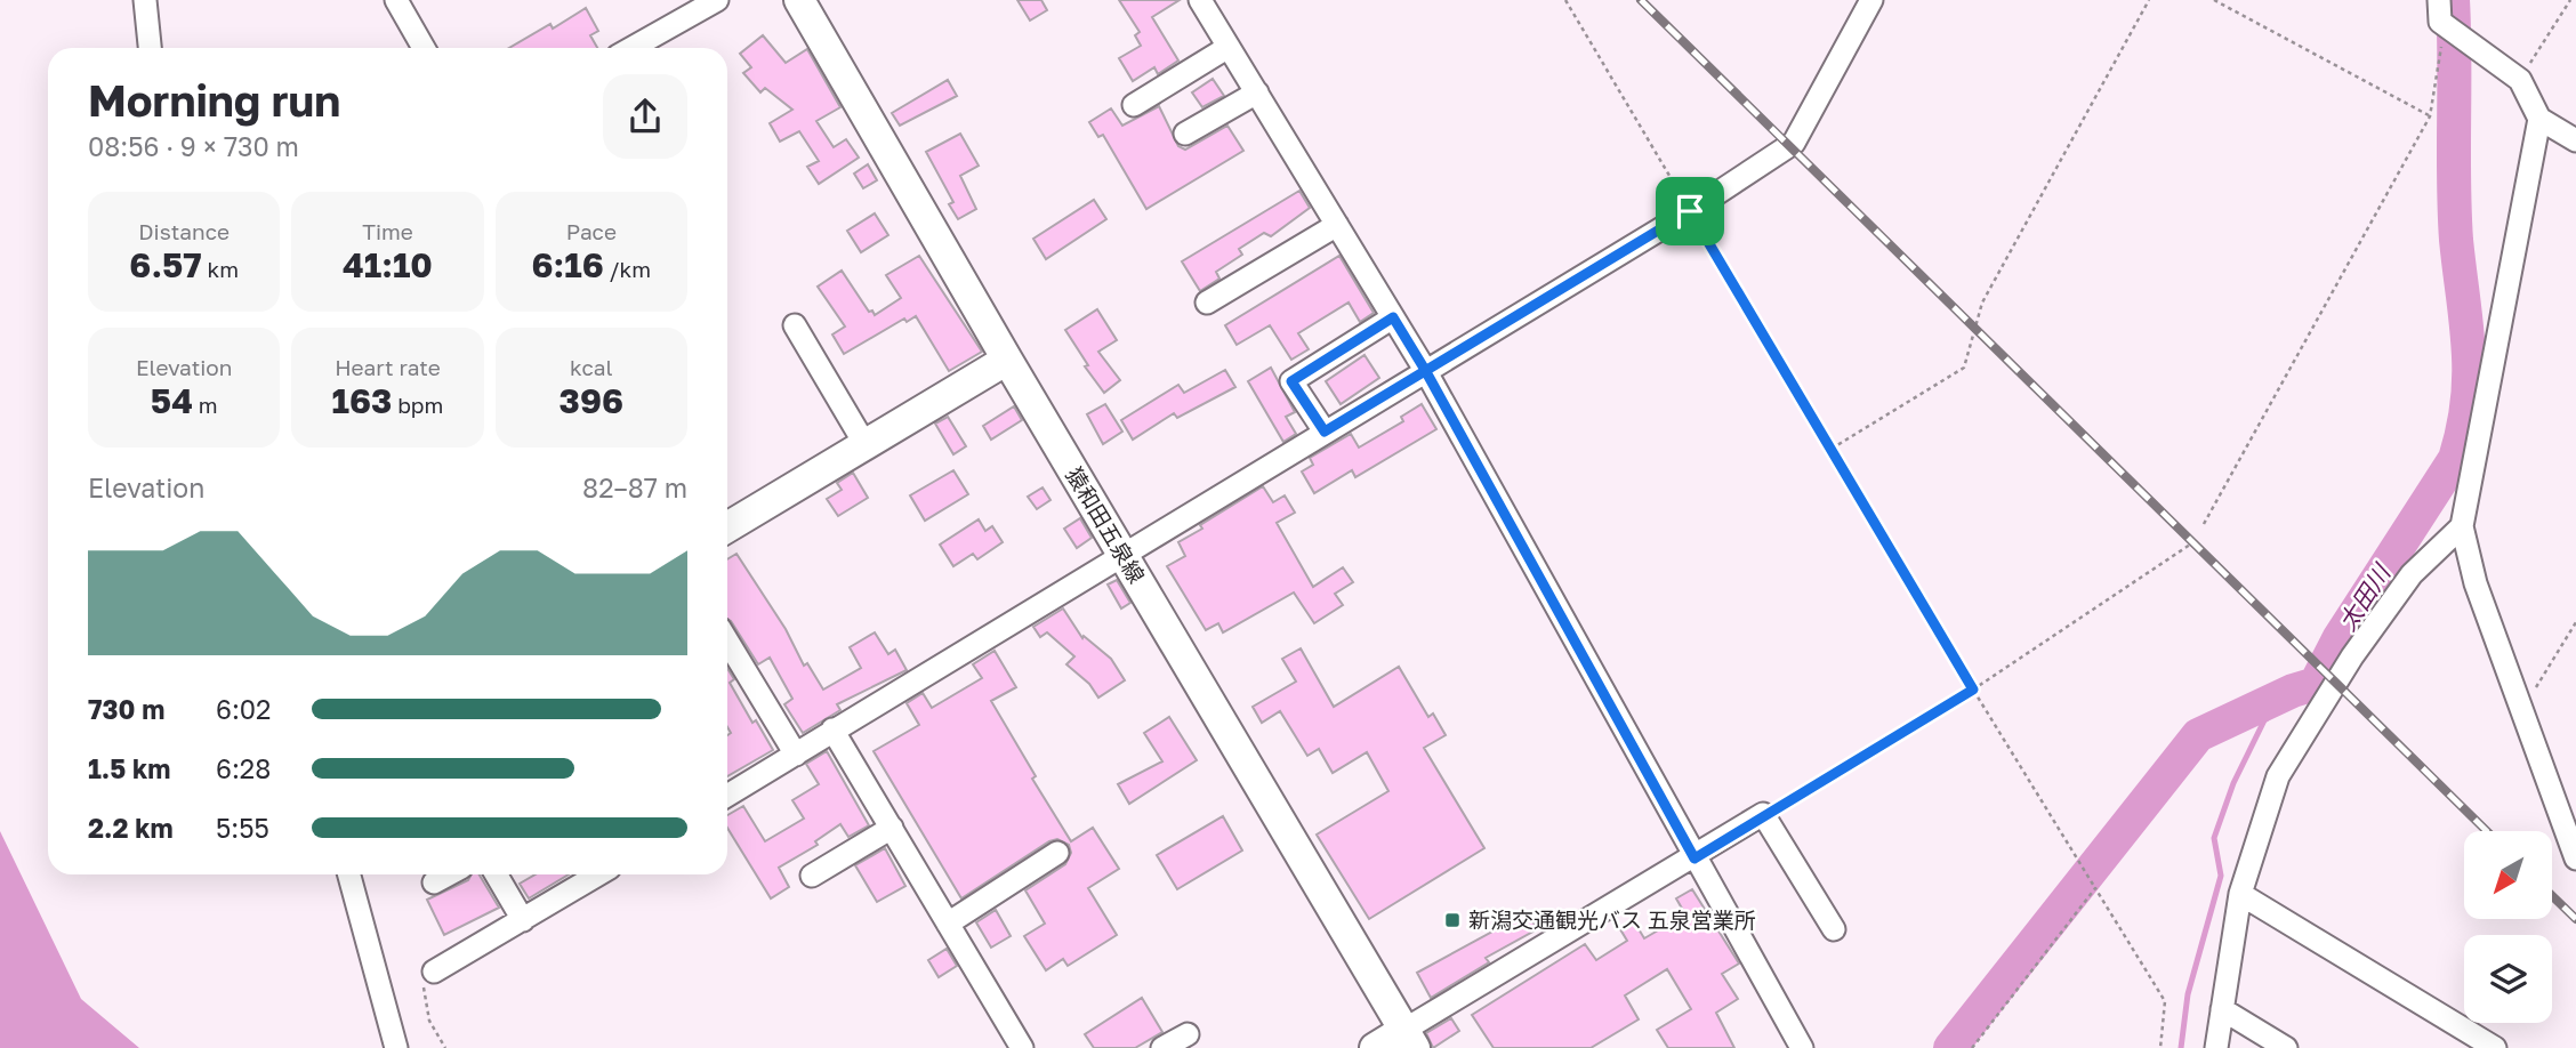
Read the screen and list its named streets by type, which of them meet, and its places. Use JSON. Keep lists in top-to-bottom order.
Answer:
{
  "streets": {
    "main road": ["猿和田五泉線"]
  },
  "water": ["太田川"],
  "places": {
    "transit": ["新潟交通観光バス 五泉営業所"]
  },
  "north": "bottom left",
  "page": {
    "heading": ["Morning run", "08:56 · 9 × 730 m"],
    "stats": [
      ["Distance", "6.57 km"],
      ["Time", "41:10"],
      ["Pace", "6:16 /km"],
      ["Elevation", "54 m"],
      ["Heart rate", "163 bpm"],
      ["kcal", "396"]
    ],
    "chart": ["Elevation", "82–87 m"],
    "list": [
      {
        "name": "730 m",
        "note": "6:02"
      },
      {
        "name": "1.5 km",
        "note": "6:28"
      },
      {
        "name": "2.2 km",
        "note": "5:55"
      }
    ]
  }
}
